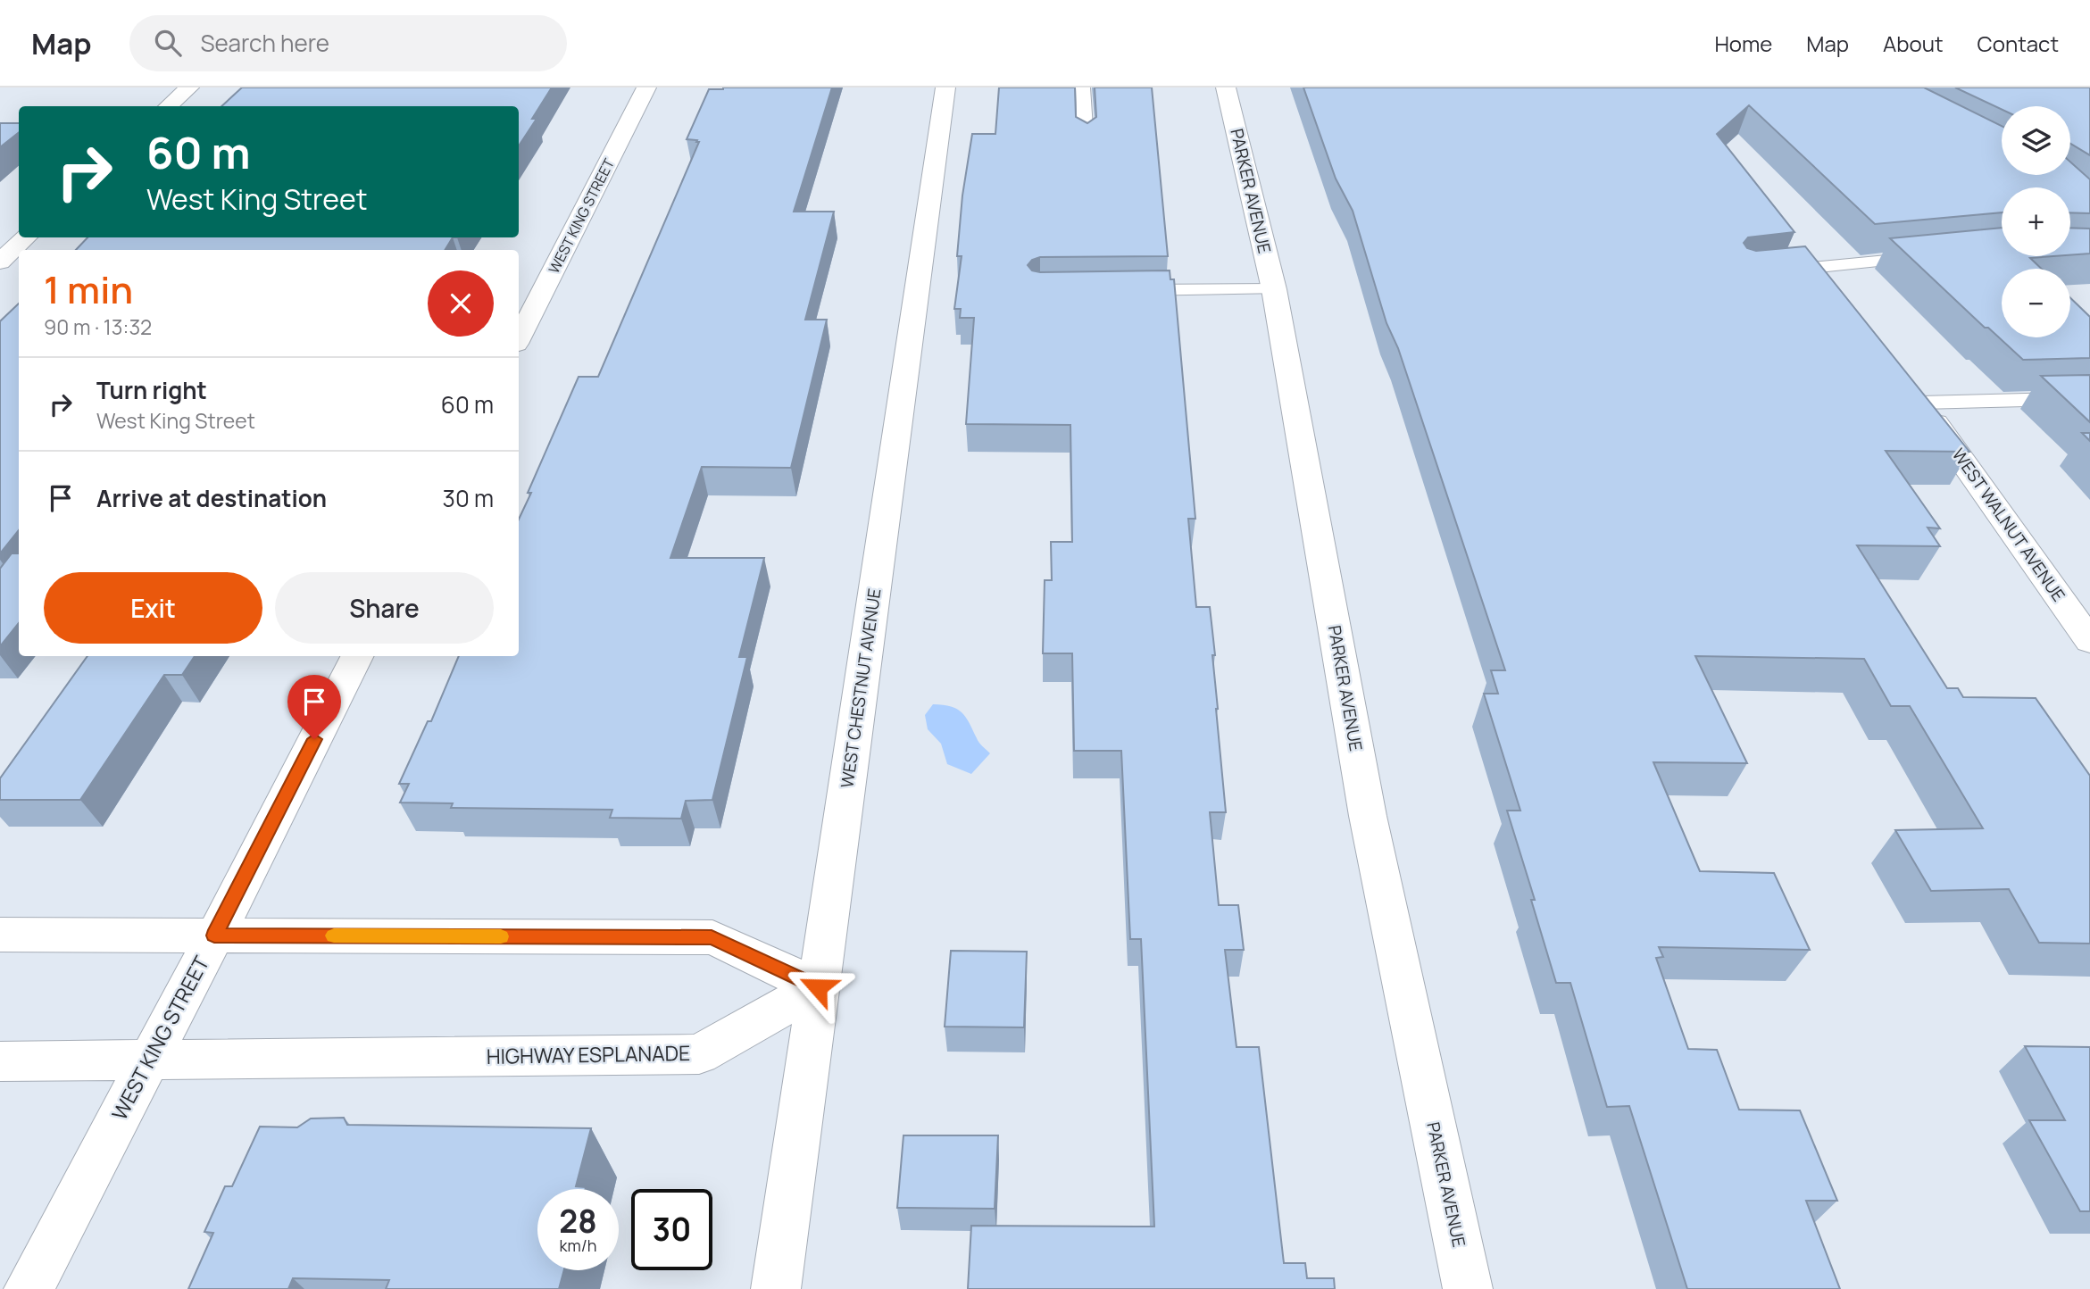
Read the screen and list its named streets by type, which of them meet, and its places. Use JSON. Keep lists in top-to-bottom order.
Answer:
{
  "streets": {
    "street": [
      "PARKER AVENUE",
      "WEST KING STREET",
      "WEST WALNUT AVENUE",
      "WEST CHESTNUT AVENUE",
      "HIGHWAY ESPLANADE"
    ]
  },
  "crossings": [
    ["WEST KING STREET", "HIGHWAY ESPLANADE"],
    ["WEST CHESTNUT AVENUE", "HIGHWAY ESPLANADE"]
  ],
  "page": {
    "header": "Map",
    "search": "Search here",
    "nav": [
      "Home",
      "Map",
      "About",
      "Contact"
    ],
    "map_buttons": ["+", "−"],
    "turn": ["60 m", "West King Street"],
    "heading": ["1 min", "90 m · 13:32"],
    "list": [
      {
        "name": "Turn right",
        "note": "West King Street",
        "value": "60 m"
      },
      {
        "name": "Arrive at destination",
        "value": "30 m"
      }
    ],
    "buttons": ["Exit", "Share"],
    "speed": "28 km/h",
    "limit": "30"
  }
}
